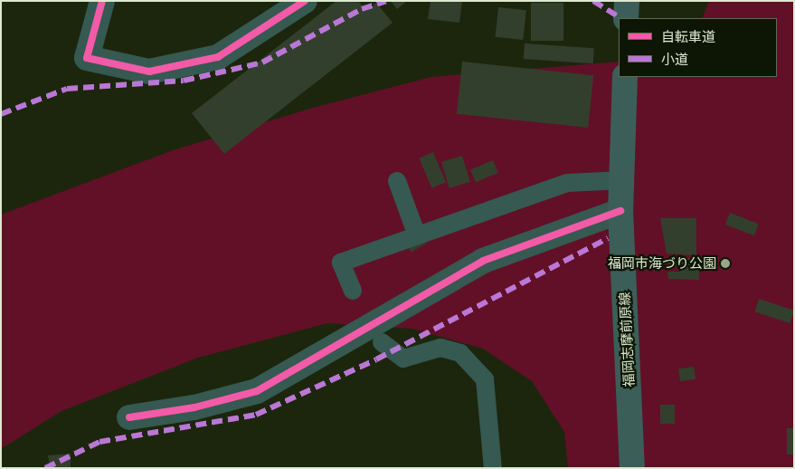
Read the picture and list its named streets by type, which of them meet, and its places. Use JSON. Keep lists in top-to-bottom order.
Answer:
{
  "streets": {
    "main road": ["福岡志摩前原線"]
  },
  "places": ["福岡市海づり公園"],
  "legend": ["自転車道", "小道"]
}
